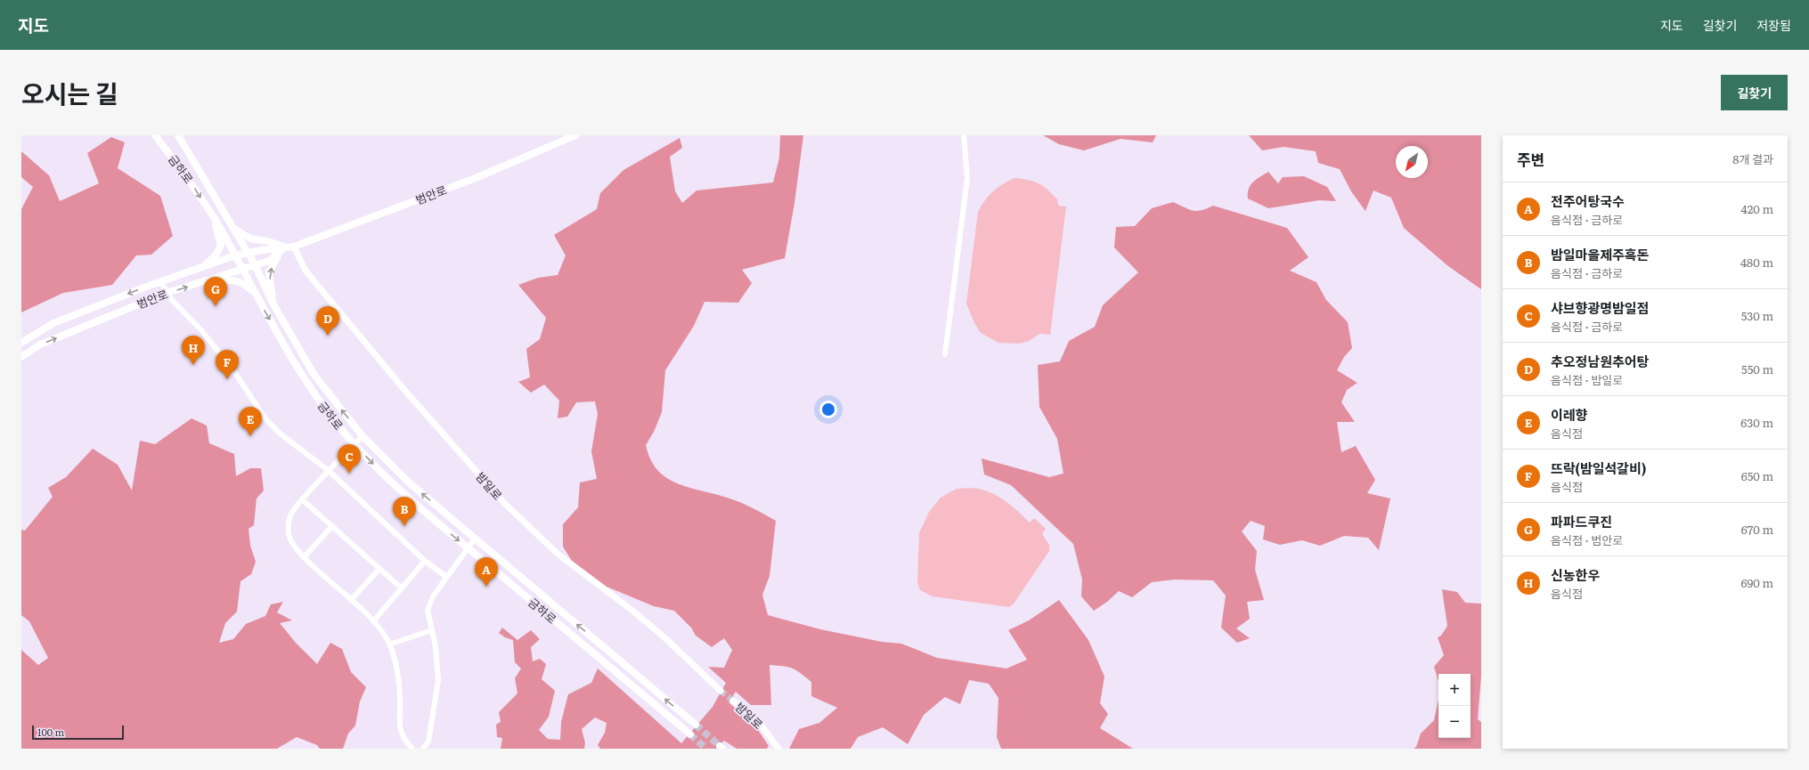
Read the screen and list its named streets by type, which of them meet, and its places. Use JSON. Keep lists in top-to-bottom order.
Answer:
{
  "streets": {
    "main road": ["금하로", "범안로"],
    "street": ["밤일로"]
  },
  "crossings": [
    ["금하로", "범안로"],
    ["범안로", "밤일로"]
  ],
  "scale_bar": "100 m",
  "north": "bottom left",
  "page": {
    "header": "지도",
    "nav": ["지도", "길찾기", "저장됨"],
    "title": "오시는 길",
    "buttons": "길찾기",
    "heading": ["주변", "8개 결과"],
    "list": [
      {
        "mark": "A",
        "name": "전주어탕국수",
        "note": "음식점 · 금하로",
        "value": "420 m"
      },
      {
        "mark": "B",
        "name": "밤일마을제주흑돈",
        "note": "음식점 · 금하로",
        "value": "480 m"
      },
      {
        "mark": "C",
        "name": "샤브향광명밤일점",
        "note": "음식점 · 금하로",
        "value": "530 m"
      },
      {
        "mark": "D",
        "name": "추오정남원추어탕",
        "note": "음식점 · 밤일로",
        "value": "550 m"
      },
      {
        "mark": "E",
        "name": "이레향",
        "note": "음식점",
        "value": "630 m"
      },
      {
        "mark": "F",
        "name": "뜨락(밤일석갈비)",
        "note": "음식점",
        "value": "650 m"
      },
      {
        "mark": "G",
        "name": "파파드쿠진",
        "note": "음식점 · 범안로",
        "value": "670 m"
      },
      {
        "mark": "H",
        "name": "신농한우",
        "note": "음식점",
        "value": "690 m"
      }
    ],
    "pins": [
      "G",
      "D",
      "H",
      "F",
      "E",
      "C",
      "B",
      "A"
    ],
    "map_buttons": ["+", "−"],
    "scale": "100 m"
  }
}
